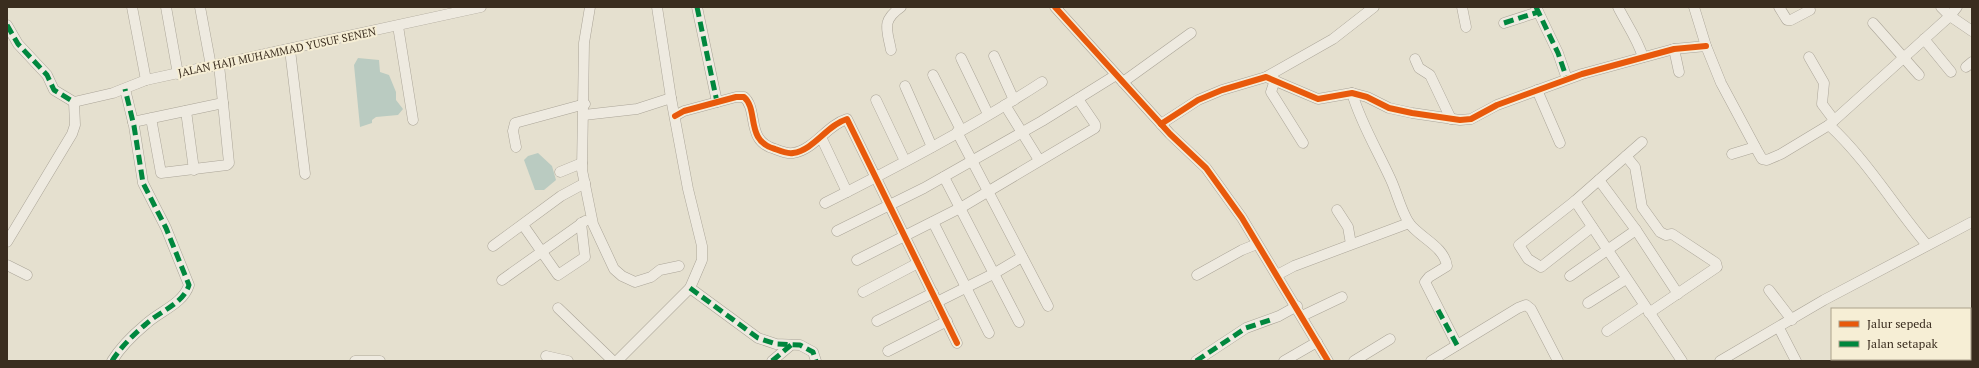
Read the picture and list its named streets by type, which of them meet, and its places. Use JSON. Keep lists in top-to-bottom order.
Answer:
{
  "streets": {
    "street": ["JALAN HAJI MUHAMMAD YUSUF SENEN"]
  },
  "legend": ["Jalur sepeda", "Jalan setapak"]
}
